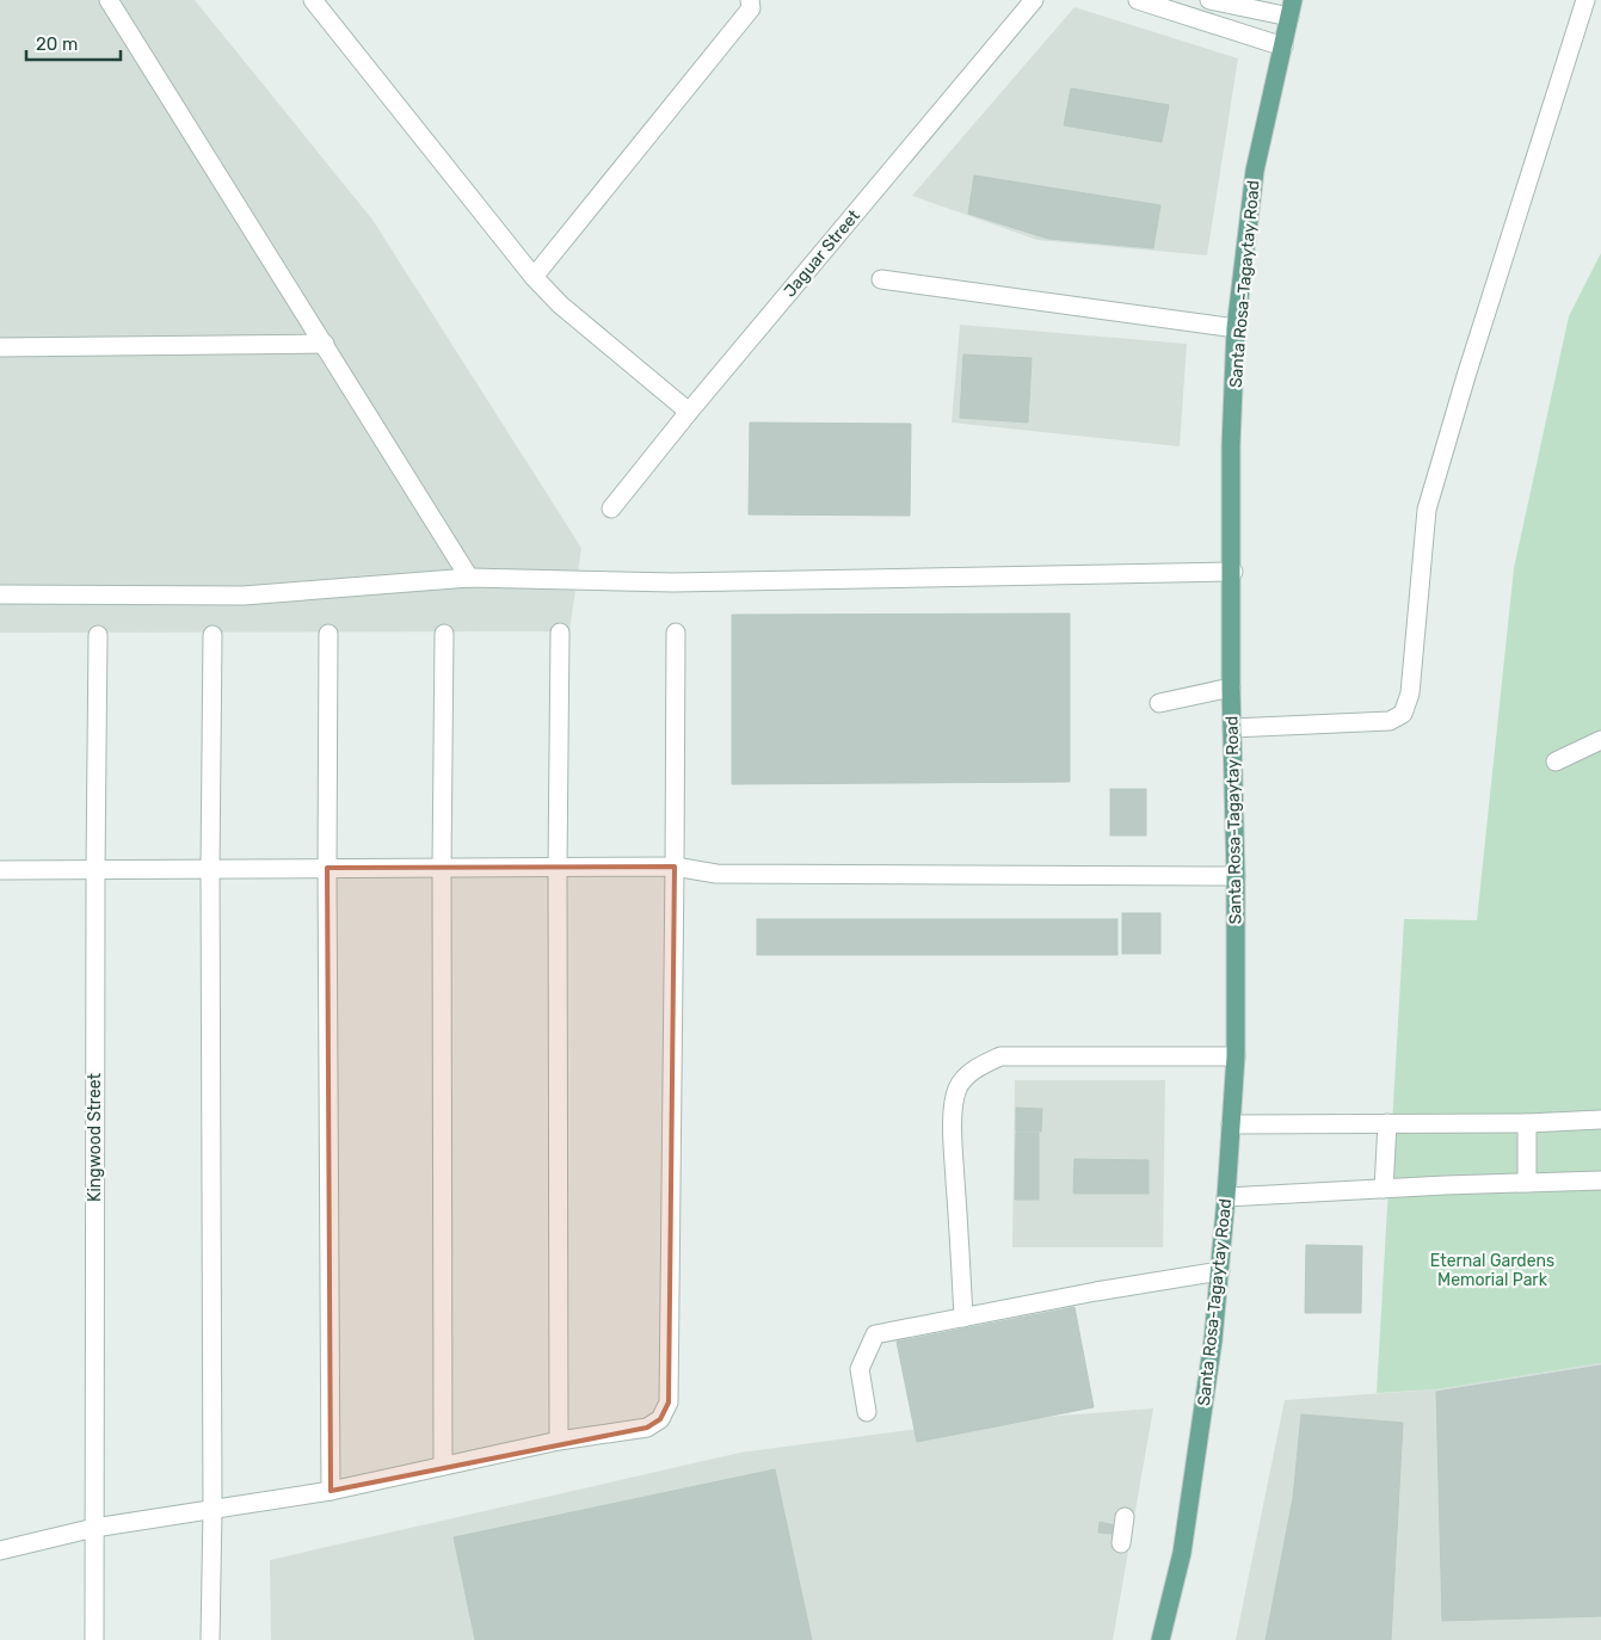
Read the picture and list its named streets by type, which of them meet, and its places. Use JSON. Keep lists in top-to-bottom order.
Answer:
{
  "streets": {
    "main road": ["Santa Rosa-Tagaytay Road"],
    "street": ["Jaguar Street", "Kingwood Street"]
  },
  "parks": ["Eternal Gardens Memorial Park"],
  "scale_bar": "20 m"
}
